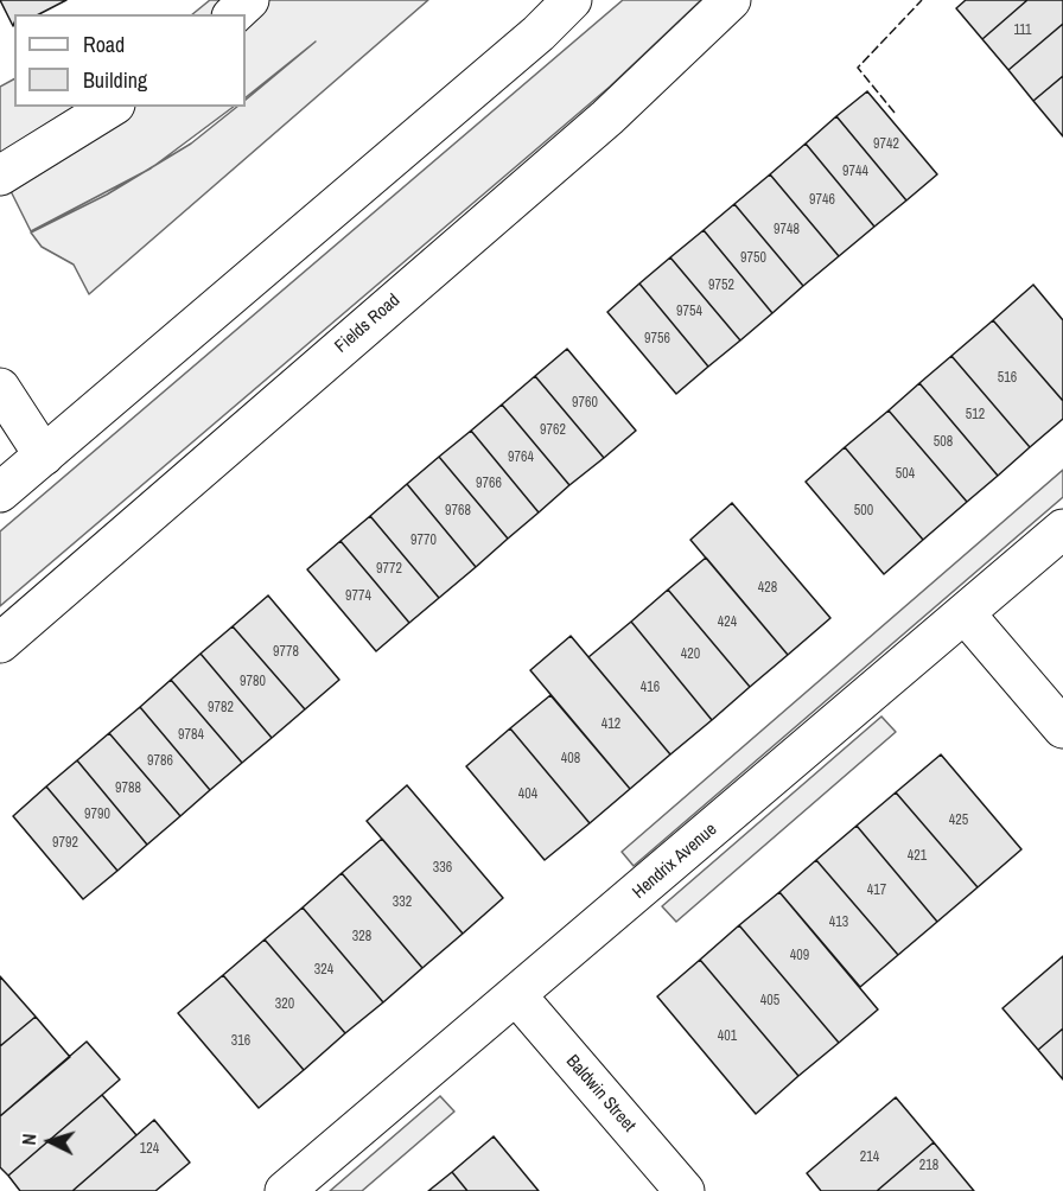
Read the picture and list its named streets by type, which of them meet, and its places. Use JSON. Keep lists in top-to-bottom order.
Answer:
{
  "streets": {
    "main road": ["Fields Road", "Hendrix Avenue", "Baldwin Street"]
  },
  "crossings": [
    ["Hendrix Avenue", "Baldwin Street"]
  ],
  "house_numbers": [
    "111",
    "9742",
    "9744",
    "9746",
    "9748",
    "9750",
    "9752",
    "9754",
    "9756",
    "516",
    "9760",
    "512",
    "9762",
    "508",
    "9764",
    "504",
    "9766",
    "9768",
    "500",
    "9770",
    "9772",
    "428",
    "9774",
    "424",
    "9778",
    "420",
    "9780",
    "416",
    "9782",
    "412",
    "9784",
    "408",
    "9786",
    "9788",
    "404",
    "9790",
    "425",
    "9792",
    "421",
    "336",
    "417",
    "332",
    "413",
    "328",
    "409",
    "324",
    "405",
    "320",
    "401",
    "316",
    "124",
    "214",
    "218"
  ],
  "legend": ["Road", "Building"],
  "north": "left"
}
